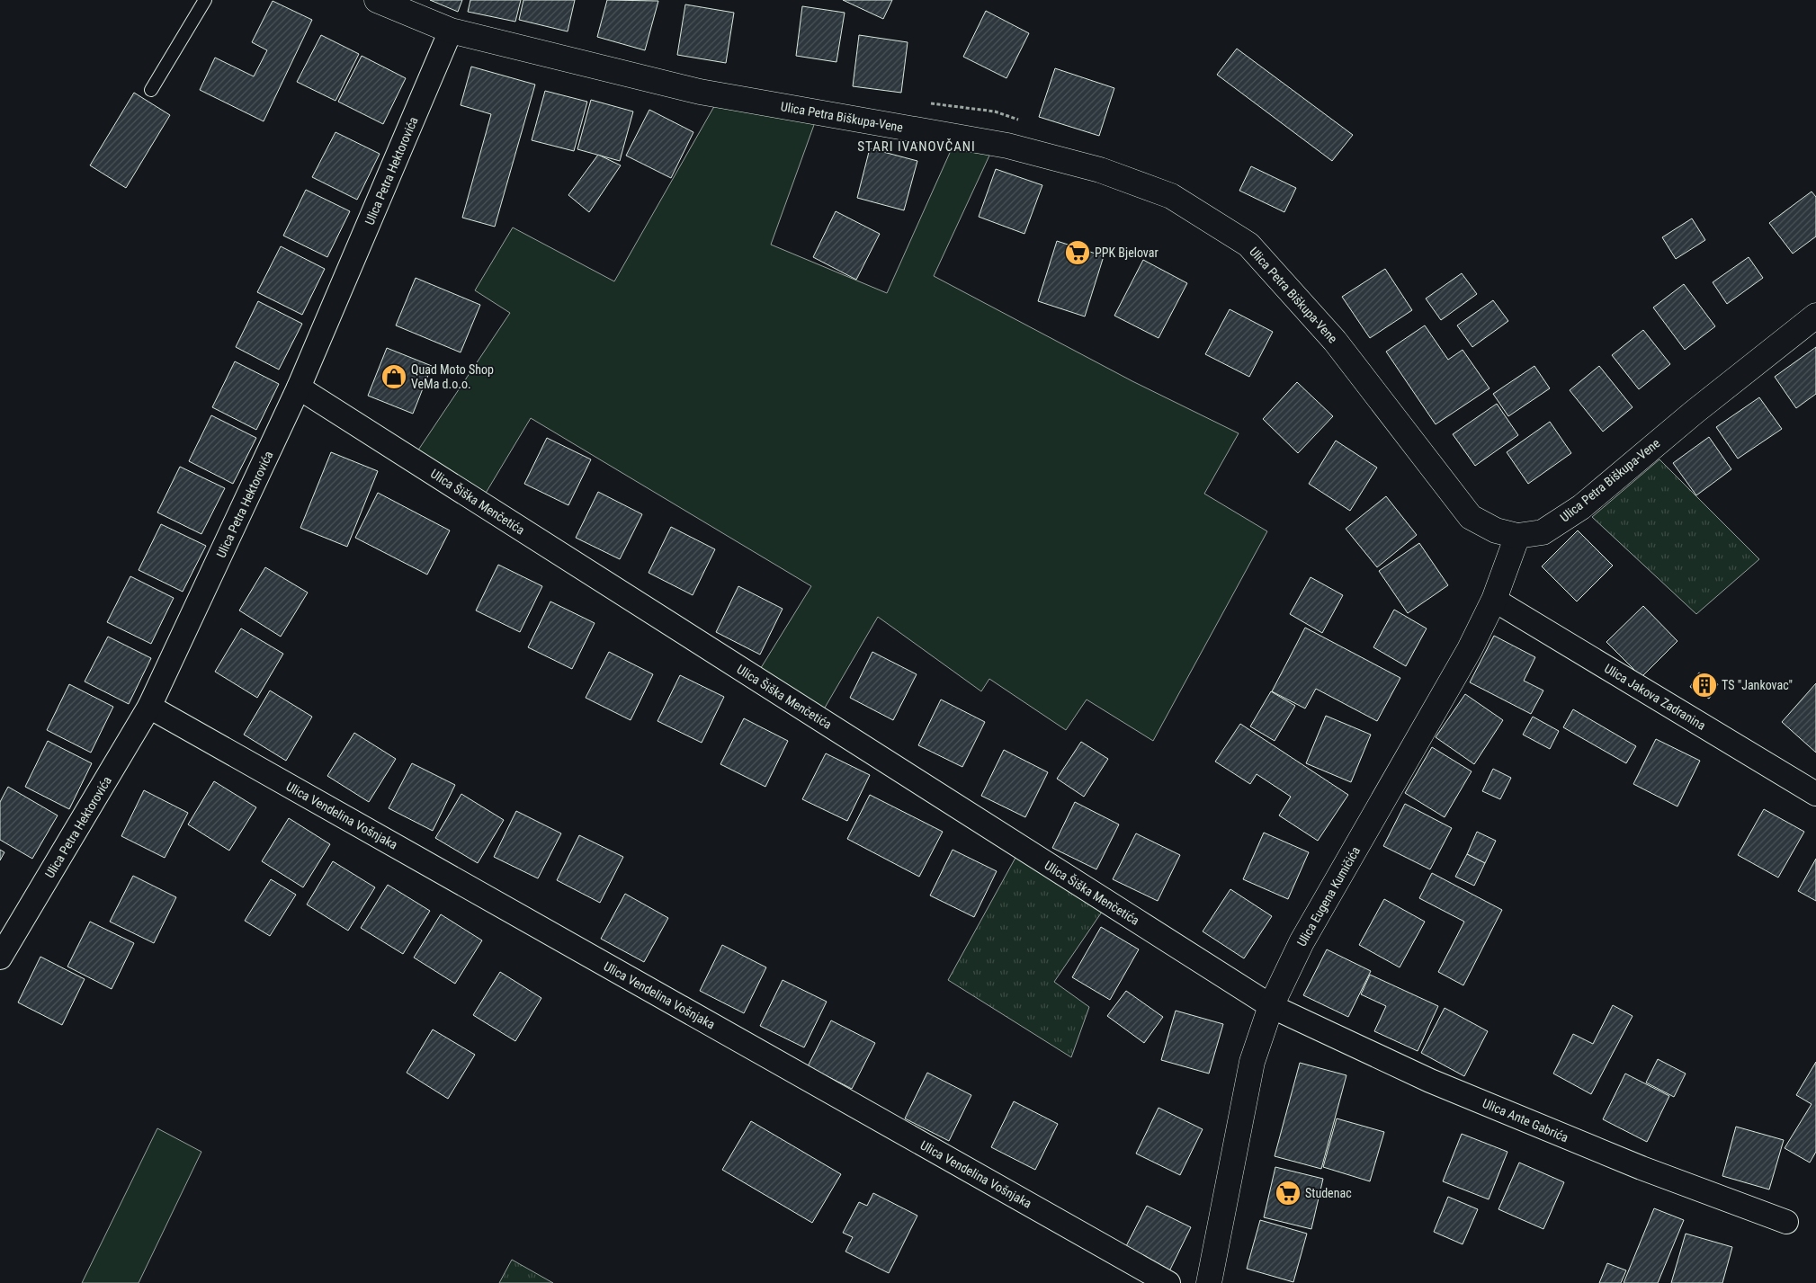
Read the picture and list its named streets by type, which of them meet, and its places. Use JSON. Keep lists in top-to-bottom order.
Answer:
{
  "streets": {
    "main road": ["Ulica Petra Biškupa-Vene", "Ulica Eugena Kumičića"],
    "street": [
      "Ulica Petra Hektorovića",
      "Ulica Šiška Menčetića",
      "Ulica Jakova Zadranina",
      "Ulica Vendelina Vošnjaka",
      "Ulica Ante Gabrića"
    ]
  },
  "crossings": [
    ["Ulica Petra Biškupa-Vene", "Ulica Petra Hektorovića"],
    ["Ulica Petra Biškupa-Vene", "Ulica Eugena Kumičića"],
    ["Ulica Petra Hektorovića", "Ulica Šiška Menčetića"],
    ["Ulica Petra Hektorovića", "Ulica Vendelina Vošnjaka"],
    ["Ulica Šiška Menčetića", "Ulica Eugena Kumičića"],
    ["Ulica Šiška Menčetića", "Ulica Ante Gabrića"],
    ["Ulica Jakova Zadranina", "Ulica Eugena Kumičića"],
    ["Ulica Eugena Kumičića", "Ulica Ante Gabrića"]
  ],
  "districts": ["STARI IVANOVČANI"],
  "places": {
    "supermarket": ["PPK Bjelovar", "Studenac"],
    "shop": ["Quad Moto Shop VeMa d.o.o."],
    "building": ["TS \"Jankovac\""]
  }
}
